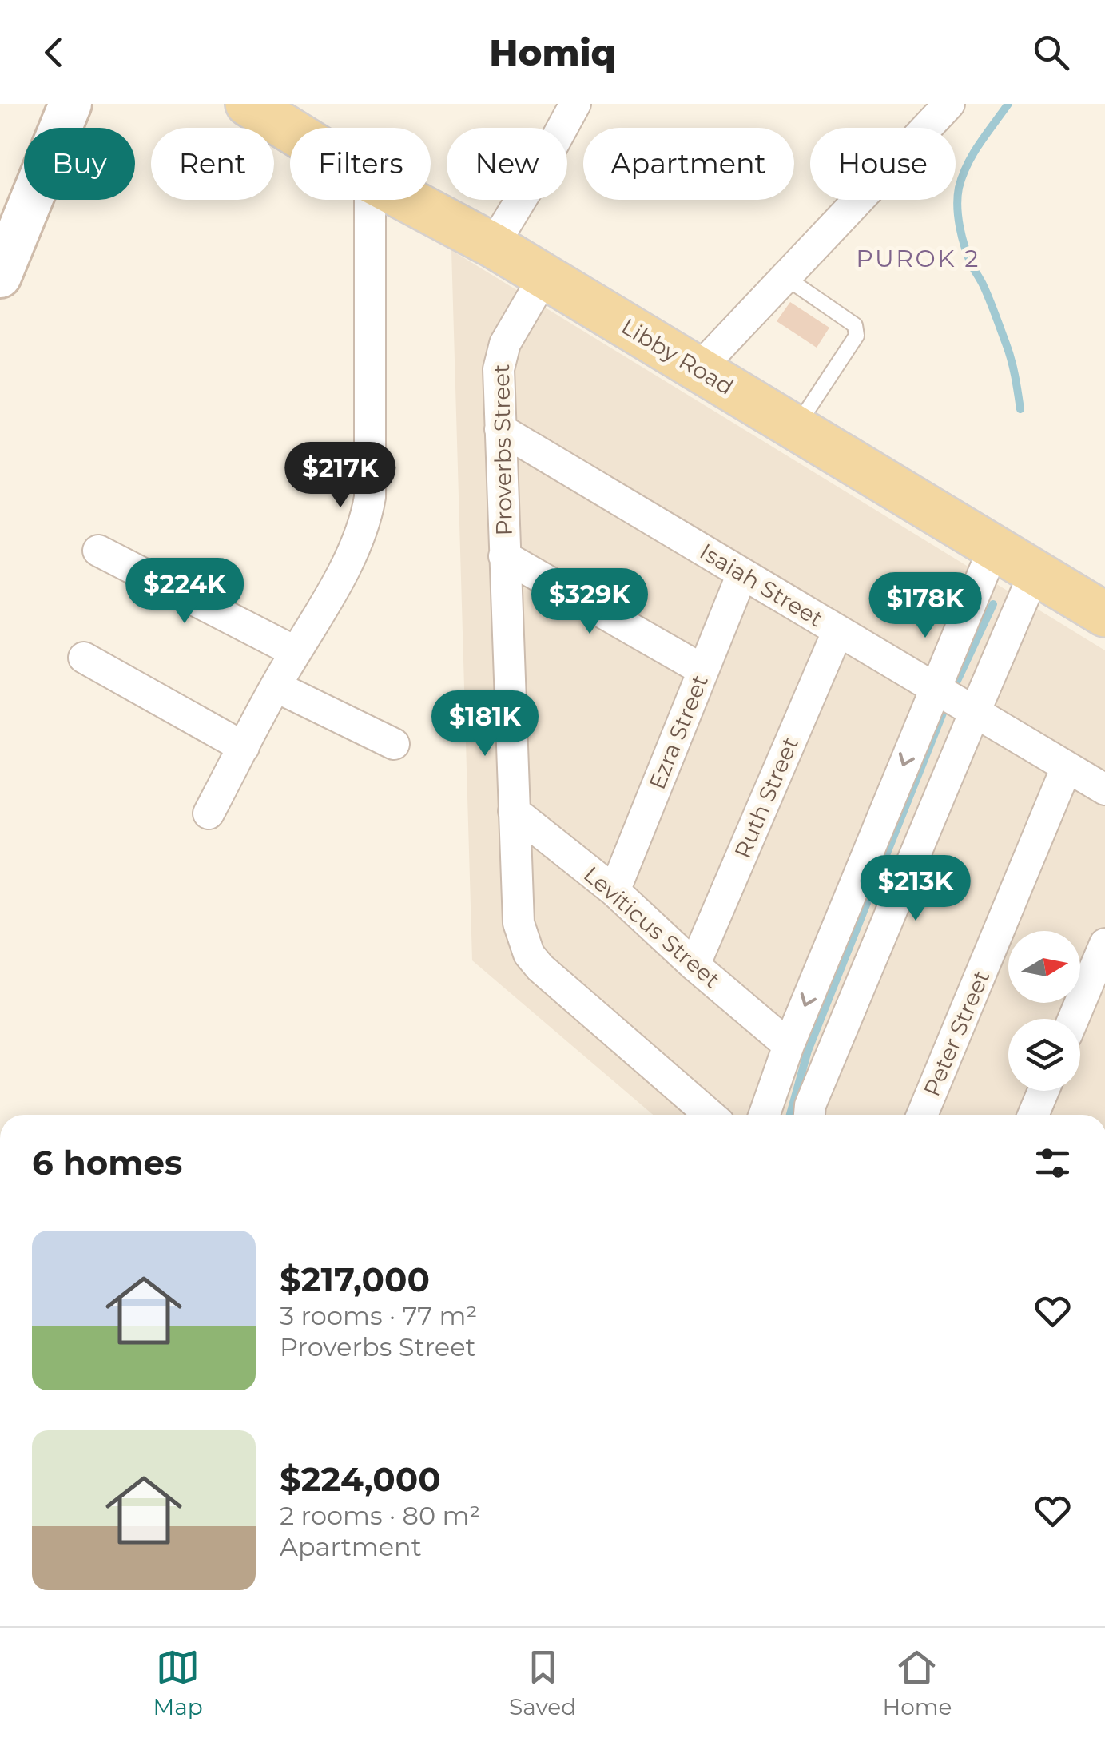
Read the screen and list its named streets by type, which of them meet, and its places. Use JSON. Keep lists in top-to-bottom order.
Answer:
{
  "streets": {
    "main road": ["Libby Road"],
    "street": [
      "Proverbs Street",
      "Isaiah Street",
      "Ezra Street",
      "Ruth Street",
      "Leviticus Street",
      "Peter Street"
    ]
  },
  "crossings": [
    ["Libby Road", "Proverbs Street"],
    ["Proverbs Street", "Isaiah Street"],
    ["Proverbs Street", "Leviticus Street"],
    ["Isaiah Street", "Ezra Street"],
    ["Isaiah Street", "Ruth Street"],
    ["Isaiah Street", "Peter Street"],
    ["Ezra Street", "Leviticus Street"],
    ["Ruth Street", "Leviticus Street"]
  ],
  "districts": ["PUROK 2"],
  "north": "right",
  "page": {
    "header": "Homiq",
    "chip": [
      "Buy",
      "Rent",
      "Filters",
      "New",
      "Apartment",
      "House"
    ],
    "price": [
      "$217K",
      "$224K",
      "$329K",
      "$178K",
      "$181K",
      "$213K"
    ],
    "heading": "6 homes",
    "list": [
      {
        "name": "$217,000",
        "note": "3 rooms · 77 m² · Proverbs Street"
      },
      {
        "name": "$224,000",
        "note": "2 rooms · 80 m² · Apartment"
      }
    ],
    "tabs": ["Map", "Saved", "Home"]
  }
}
